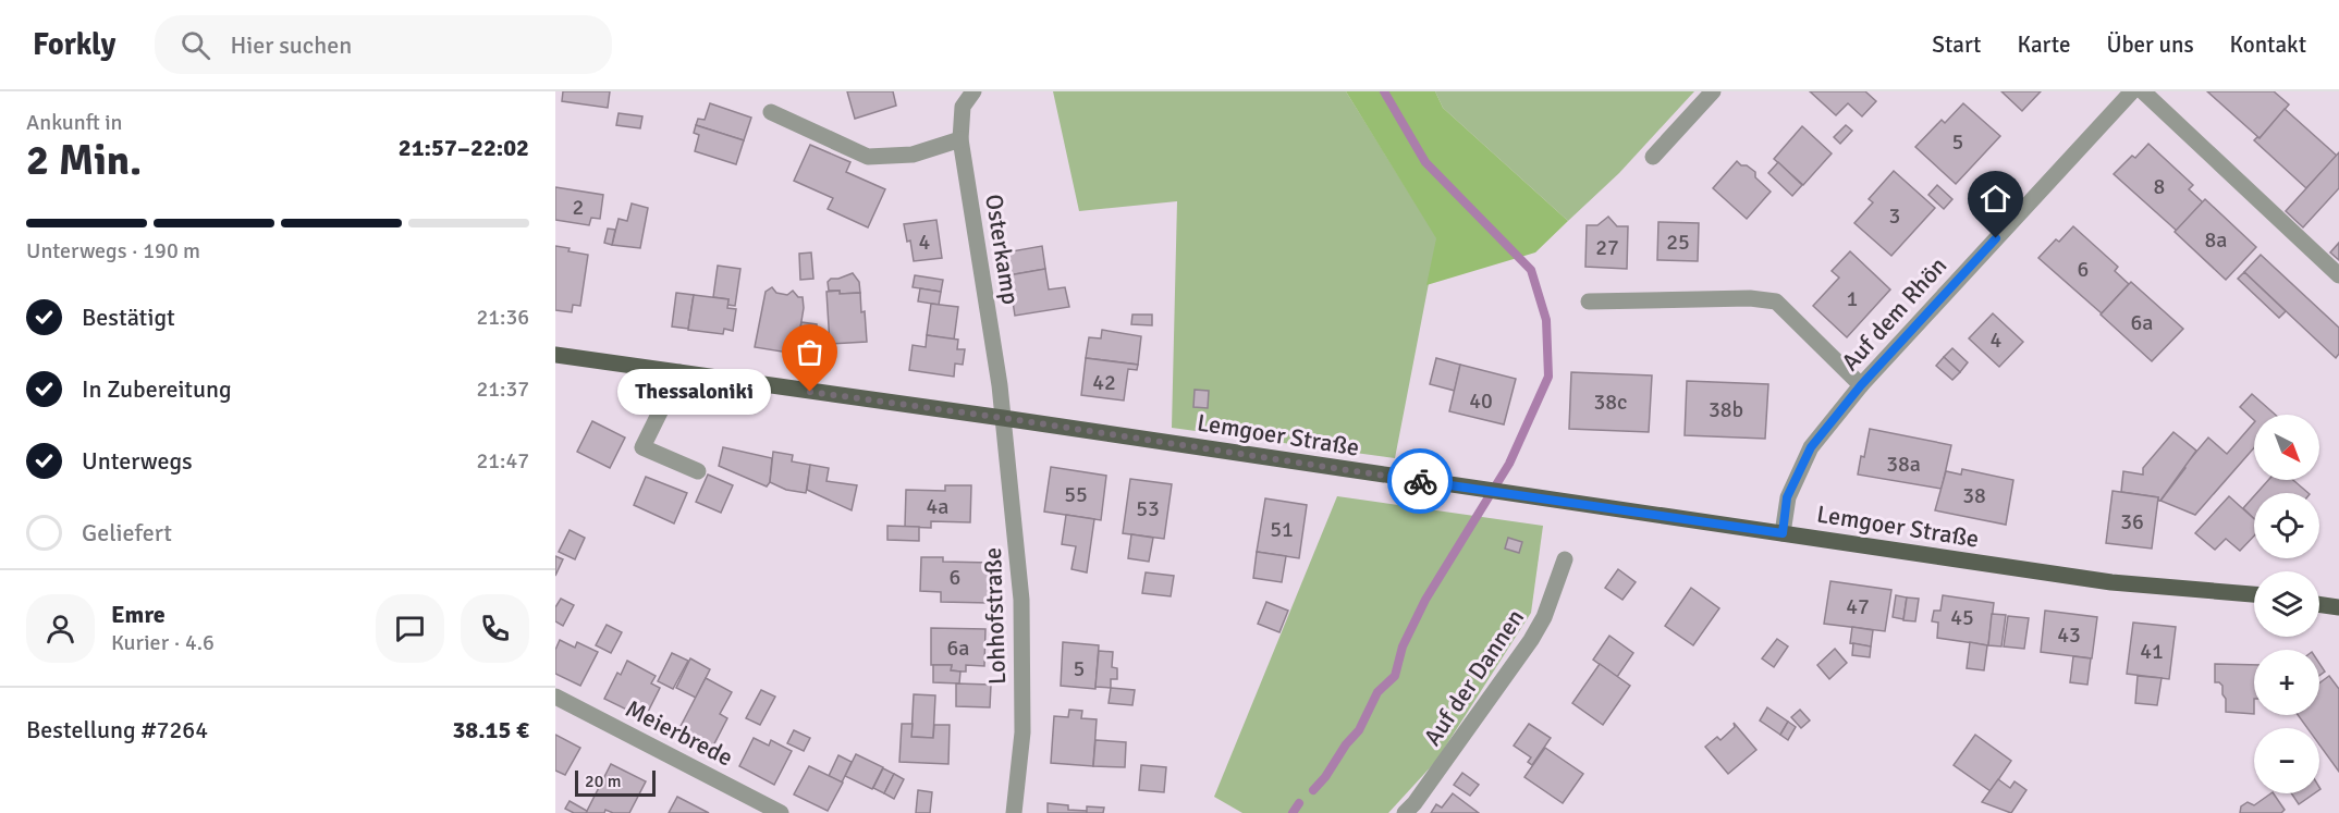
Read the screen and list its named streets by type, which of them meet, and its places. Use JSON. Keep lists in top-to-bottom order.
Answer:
{
  "streets": {
    "main road": ["Lemgoer Straße"],
    "street": [
      "Osterkamp",
      "Auf dem Rhön",
      "Lohhofstraße",
      "Auf der Dannen",
      "Meierbrede"
    ]
  },
  "crossings": [
    ["Osterkamp", "Lemgoer Straße"],
    ["Osterkamp", "Lohhofstraße"],
    ["Auf dem Rhön", "Lemgoer Straße"],
    ["Lemgoer Straße", "Lohhofstraße"]
  ],
  "places": ["Thessaloniki"],
  "house_numbers": [
    "5",
    "8",
    "2",
    "3",
    "8a",
    "4",
    "25",
    "27",
    "6",
    "1",
    "6a",
    "4",
    "42",
    "40",
    "38c",
    "38b",
    "38a",
    "55",
    "38",
    "4a",
    "53",
    "36",
    "51",
    "6",
    "47",
    "45",
    "43",
    "6a",
    "41",
    "5"
  ],
  "scale_bar": "20 m",
  "north": "bottom right",
  "page": {
    "header": "Forkly",
    "search": "Hier suchen",
    "nav": [
      "Start",
      "Karte",
      "Über uns",
      "Kontakt"
    ],
    "heading": ["2 Min.", "Ankunft in", "21:57–22:02"],
    "panel": [
      "Emre",
      "Kurier · 4.6",
      "Bestellung #7264",
      "38.15 €"
    ],
    "bar": "Unterwegs · 190 m",
    "list": [
      ["Bestätigt", "21:36"],
      ["In Zubereitung", "21:37"],
      ["Unterwegs", "21:47"],
      "Geliefert"
    ],
    "bubble": "Thessaloniki",
    "map_buttons": ["+", "−"],
    "scale": "20 m"
  }
}
